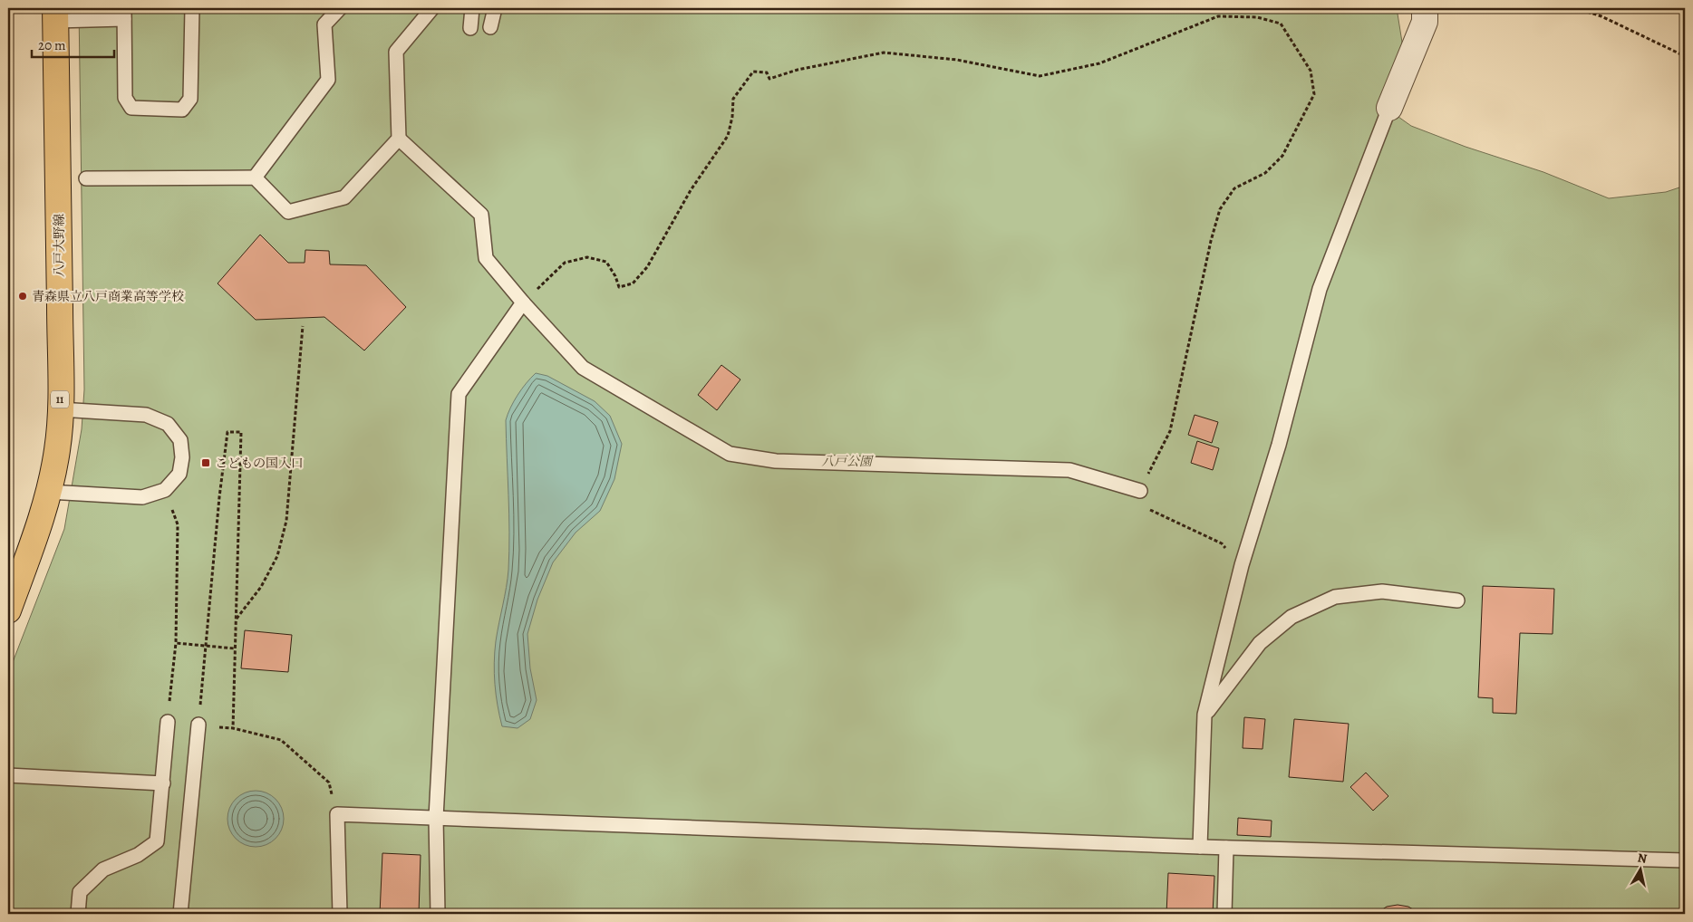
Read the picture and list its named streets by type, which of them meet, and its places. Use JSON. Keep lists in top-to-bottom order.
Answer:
{
  "streets": {
    "main road": ["八戸大野線", "11"]
  },
  "parks": ["八戸公園"],
  "places": {
    "other": ["青森県立八戸商業高等学校"],
    "transit": ["こどもの国入口"]
  },
  "scale_bar": "20 m",
  "north": "top"
}
